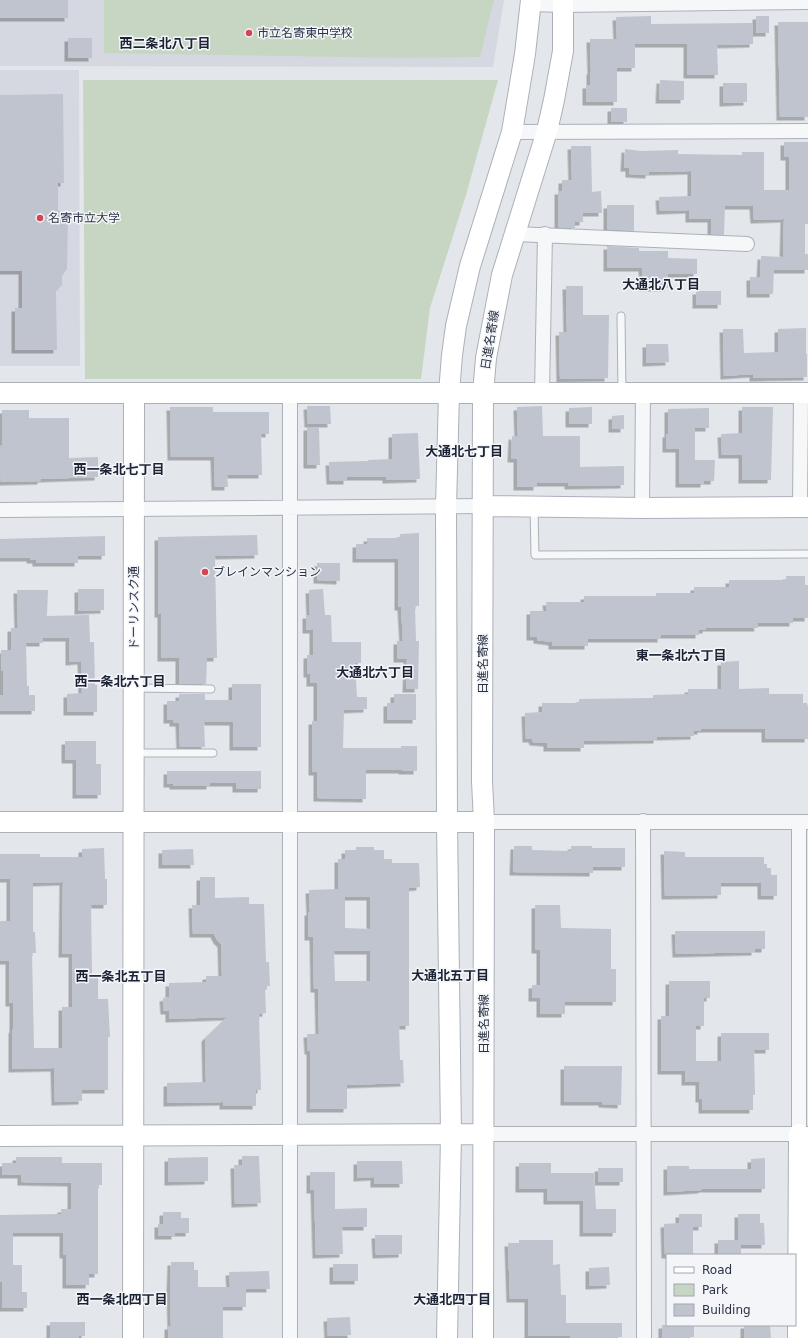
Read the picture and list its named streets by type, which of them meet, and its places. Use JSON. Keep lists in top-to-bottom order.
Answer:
{
  "streets": {
    "street": ["日進名寄線", "ドーリンスク通"]
  },
  "districts": [
    "西二条北八丁目",
    "大通北八丁目",
    "大通北七丁目",
    "西一条北七丁目",
    "東一条北六丁目",
    "大通北六丁目",
    "西一条北六丁目",
    "大通北五丁目",
    "西一条北五丁目",
    "西一条北四丁目",
    "大通北四丁目"
  ],
  "places": ["市立名寄東中学校", "名寄市立大学", "ブレインマンション"],
  "legend": ["Road", "Park", "Building"]
}
